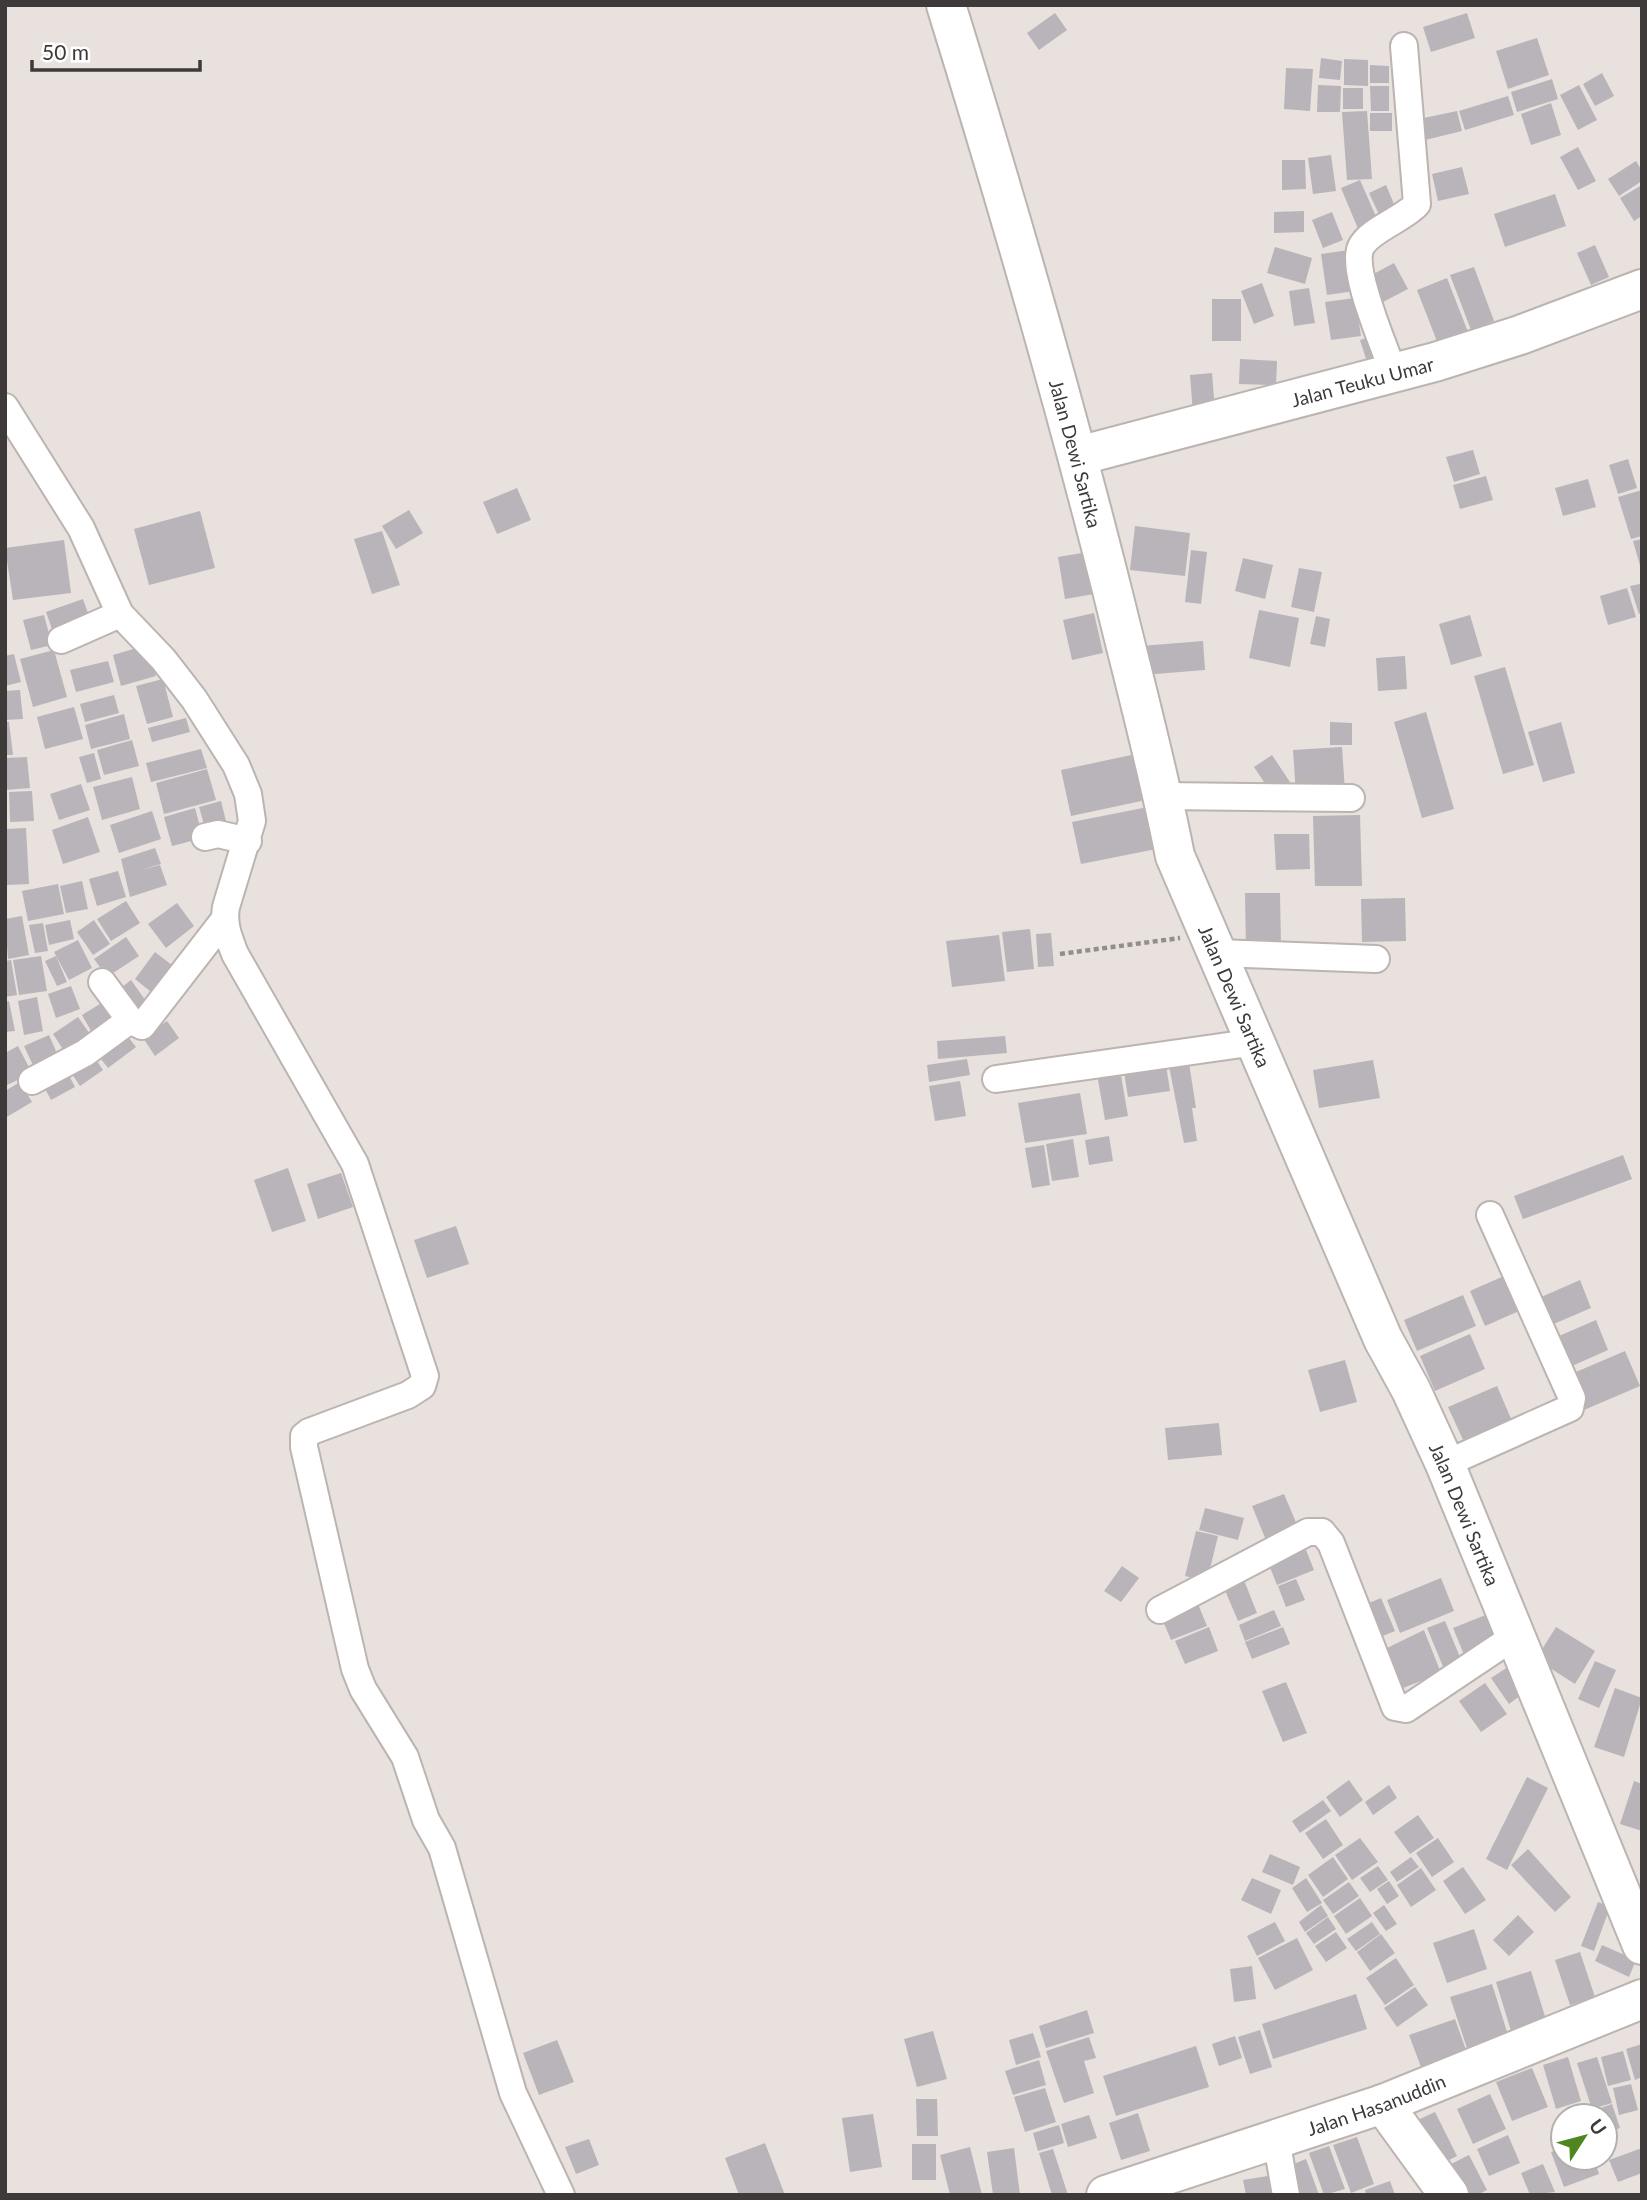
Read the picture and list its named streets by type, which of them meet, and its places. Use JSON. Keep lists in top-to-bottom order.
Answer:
{
  "streets": {
    "street": ["Jalan Teuku Umar", "Jalan Dewi Sartika", "Jalan Hasanuddin"]
  },
  "crossings": [
    ["Jalan Teuku Umar", "Jalan Dewi Sartika"]
  ],
  "scale_bar": "50 m",
  "north": "top right"
}
